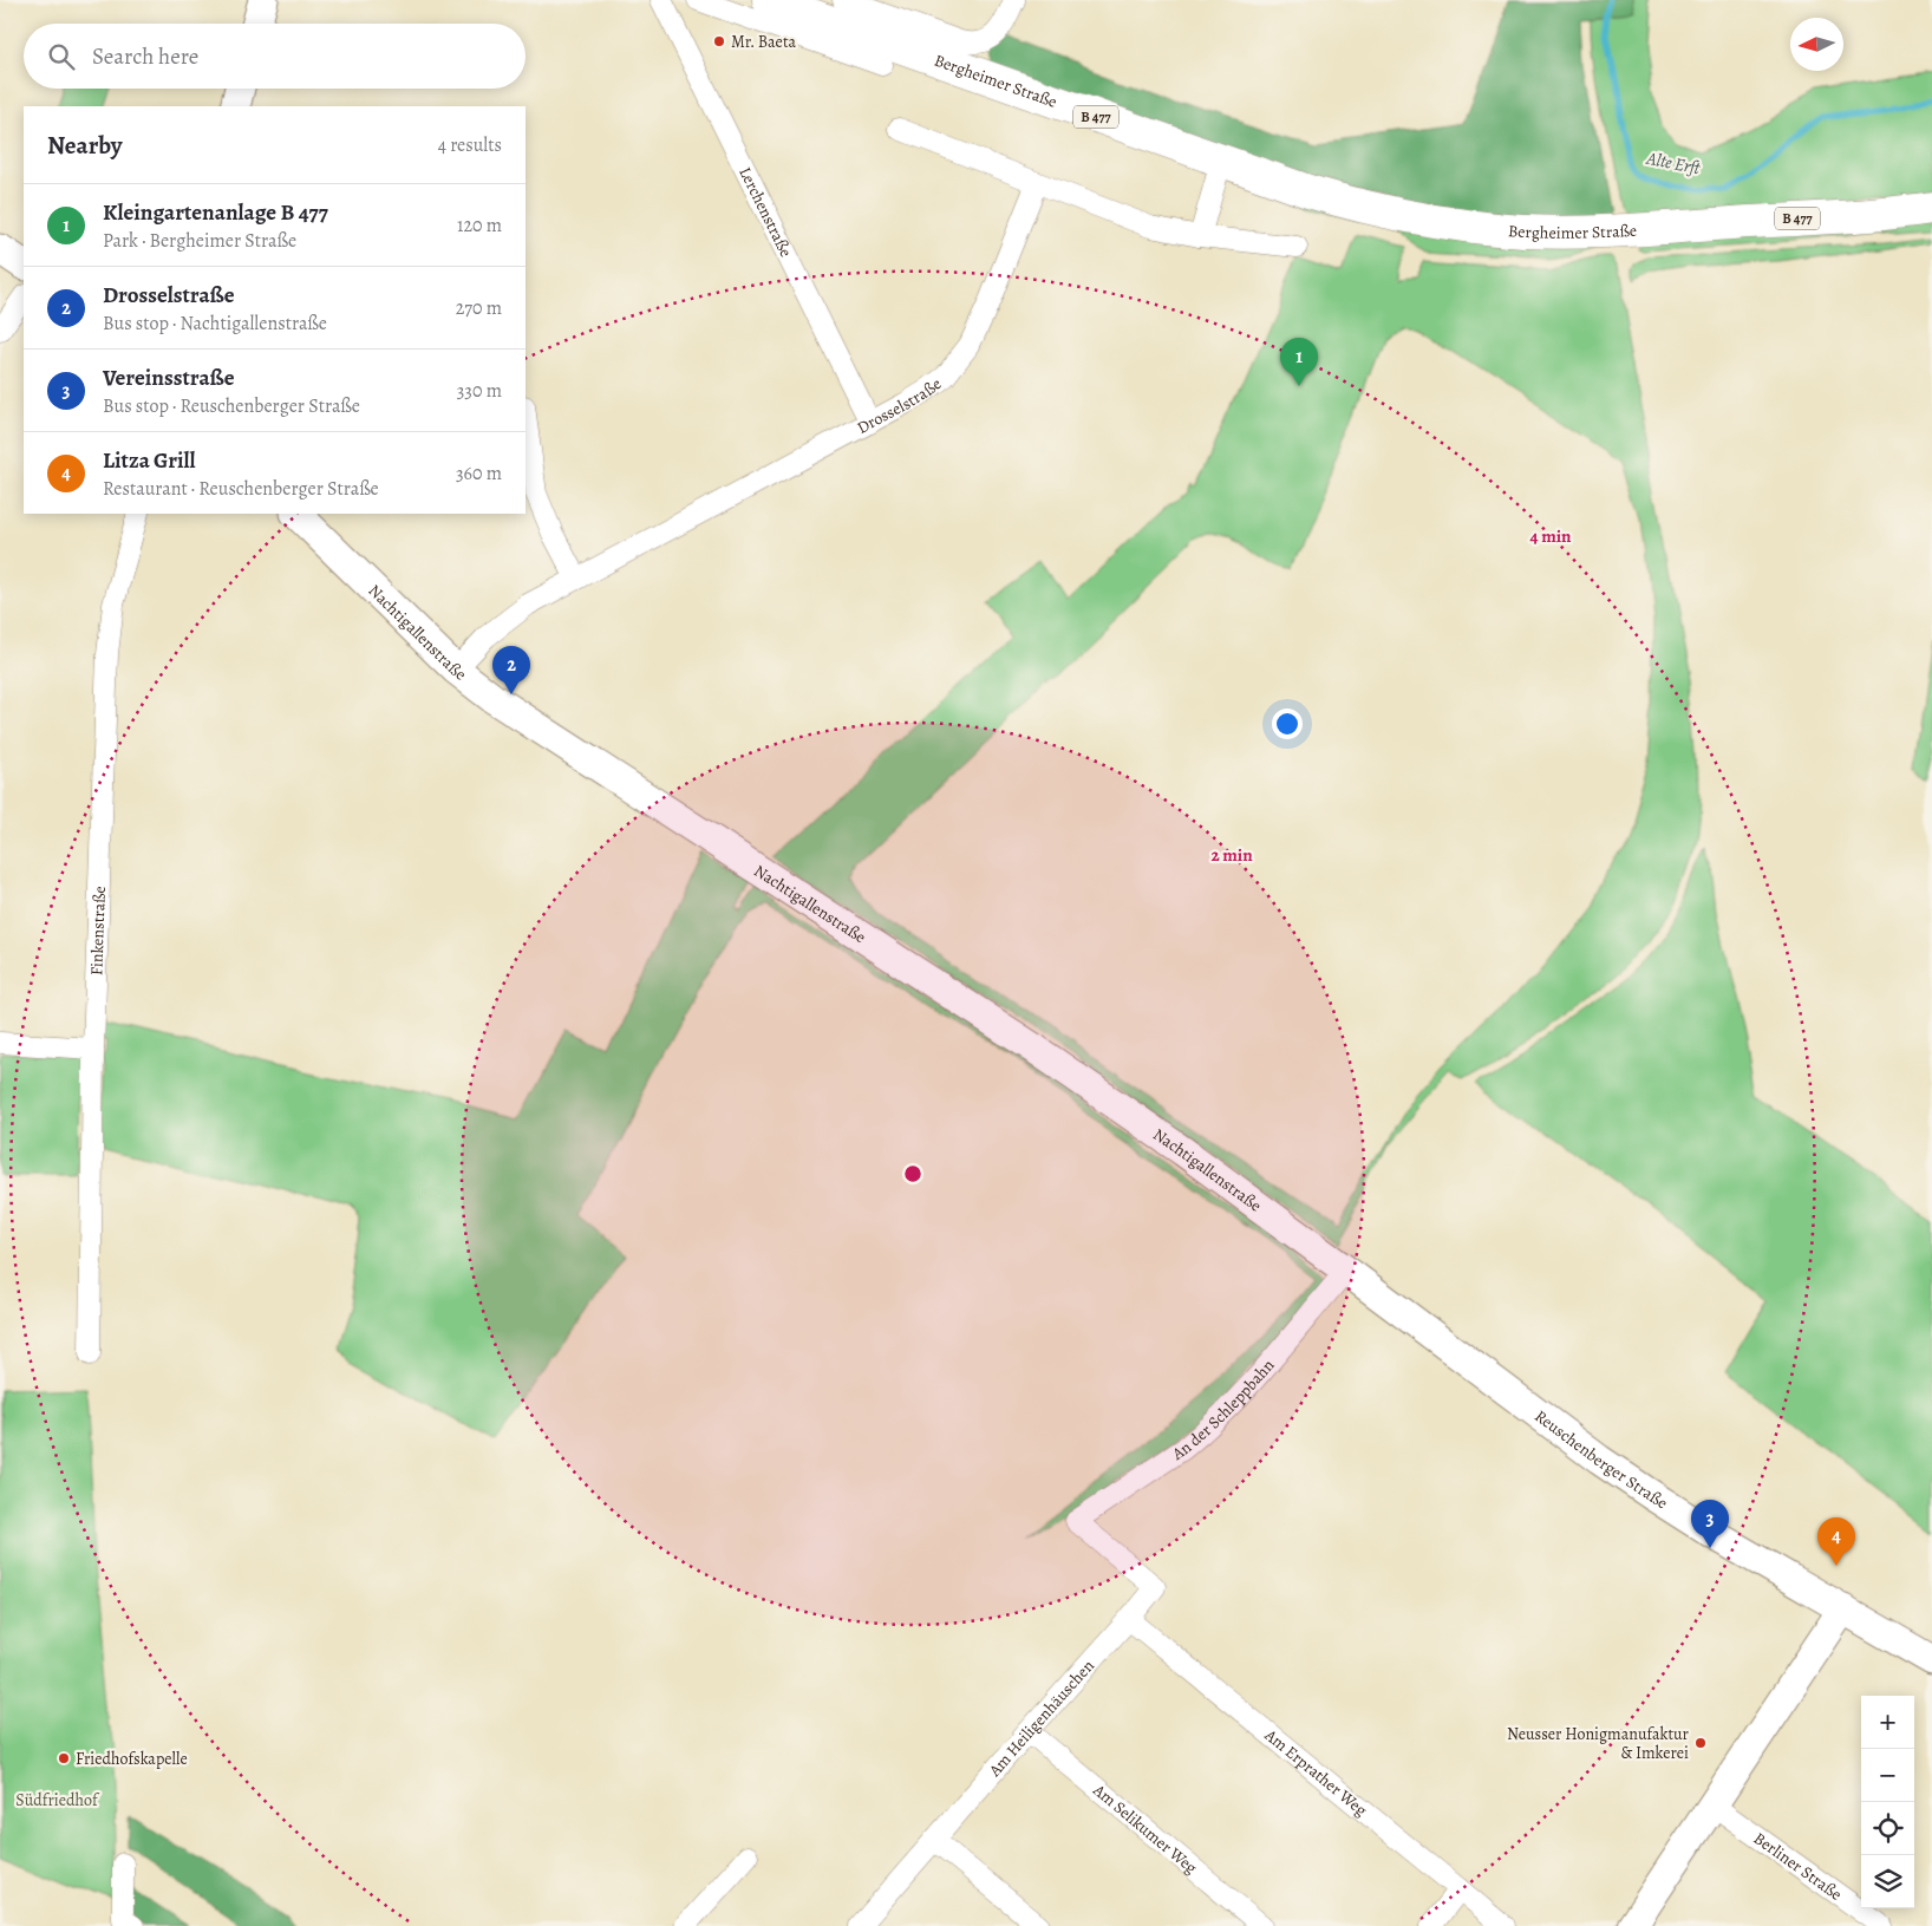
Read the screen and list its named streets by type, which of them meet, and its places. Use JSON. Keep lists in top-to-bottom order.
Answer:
{
  "streets": {
    "main road": [
      "Bergheimer Straße",
      "B 477",
      "Nachtigallenstraße",
      "Reuschenberger Straße"
    ],
    "street": [
      "Lerchenstraße",
      "Drosselstraße",
      "Finkenstraße",
      "An der Schleppbahn",
      "Am Heiligenhäuschen",
      "Am Erprather Weg",
      "Am Selikumer Weg",
      "Berliner Straße"
    ]
  },
  "crossings": [
    ["Lerchenstraße", "Drosselstraße"],
    ["Drosselstraße", "Nachtigallenstraße"],
    ["Nachtigallenstraße", "An der Schleppbahn"],
    ["Nachtigallenstraße", "Reuschenberger Straße"],
    ["An der Schleppbahn", "Reuschenberger Straße"],
    ["An der Schleppbahn", "Am Heiligenhäuschen"],
    ["Am Heiligenhäuschen", "Am Erprather Weg"],
    ["Am Heiligenhäuschen", "Am Selikumer Weg"]
  ],
  "water": ["Alte Erft"],
  "parks": ["Südfriedhof"],
  "places": ["Mr. Baeta", "Neusser Honigmanufaktur & Imkerei", "Friedhofskapelle"],
  "north": "left",
  "page": {
    "search": "Search here",
    "heading": ["Nearby", "4 results"],
    "list": [
      {
        "mark": "1",
        "name": "Kleingartenanlage B 477",
        "note": "Park · Bergheimer Straße",
        "value": "120 m"
      },
      {
        "mark": "2",
        "name": "Drosselstraße",
        "note": "Bus stop · Nachtigallenstraße",
        "value": "270 m"
      },
      {
        "mark": "3",
        "name": "Vereinsstraße",
        "note": "Bus stop · Reuschenberger Straße",
        "value": "330 m"
      },
      {
        "mark": "4",
        "name": "Litza Grill",
        "note": "Restaurant · Reuschenberger Straße",
        "value": "360 m"
      }
    ],
    "pins": [
      "1",
      "2",
      "3",
      "4"
    ],
    "map_buttons": ["+", "−"]
  },
  "rings": ["4 min", "2 min"]
}
